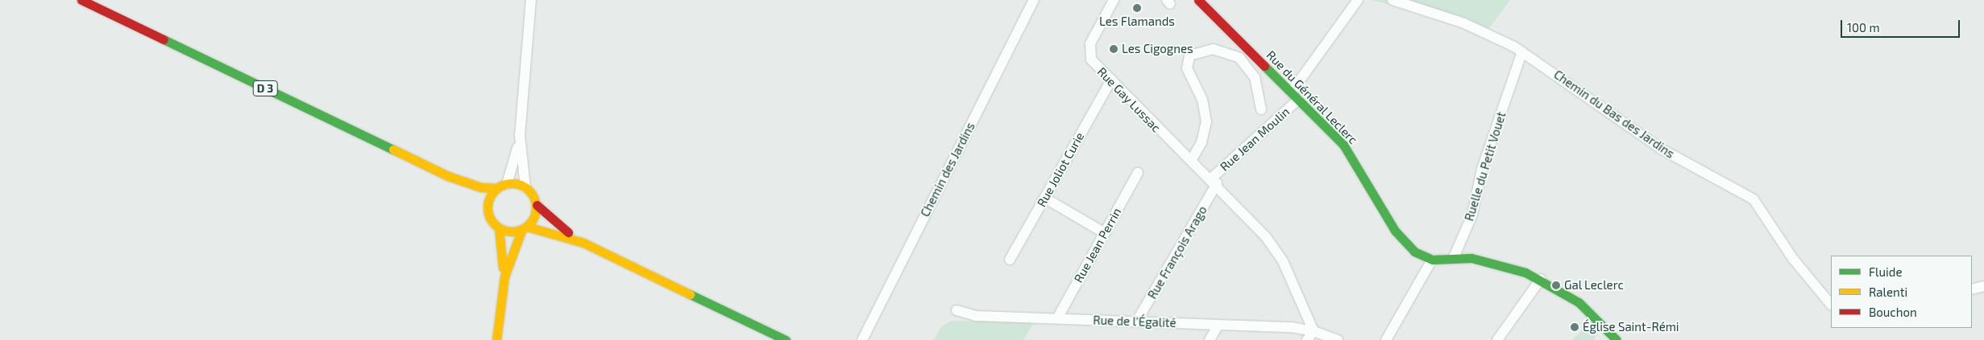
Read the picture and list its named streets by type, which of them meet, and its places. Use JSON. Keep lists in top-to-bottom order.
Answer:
{
  "streets": {
    "main road": ["D 3", "Rue du Général Leclerc"],
    "street": [
      "Rue Gay Lussac",
      "Chemin du Bas des Jardins",
      "Rue Jean Moulin",
      "Ruelle du Petit Vouet",
      "Chemin des Jardins",
      "Rue Joliot Curie",
      "Rue Jean Perrin",
      "Rue François Arago",
      "Rue de l'Égalité"
    ]
  },
  "crossings": [
    ["Rue du Général Leclerc", "Rue Jean Moulin"],
    ["Rue Gay Lussac", "Rue Jean Moulin"],
    ["Rue Gay Lussac", "Rue Joliot Curie"],
    ["Rue Gay Lussac", "Rue François Arago"],
    ["Rue Gay Lussac", "Rue de l'Égalité"],
    ["Chemin du Bas des Jardins", "Ruelle du Petit Vouet"],
    ["Rue Jean Moulin", "Rue François Arago"],
    ["Rue Jean Perrin", "Rue de l'Égalité"],
    ["Rue François Arago", "Rue de l'Égalité"]
  ],
  "places": [
    "Les Flamands",
    "Les Cigognes",
    "Gal Leclerc",
    "Église Saint-Rémi"
  ],
  "legend": ["Fluide", "Ralenti", "Bouchon"],
  "scale_bar": "100 m"
}
